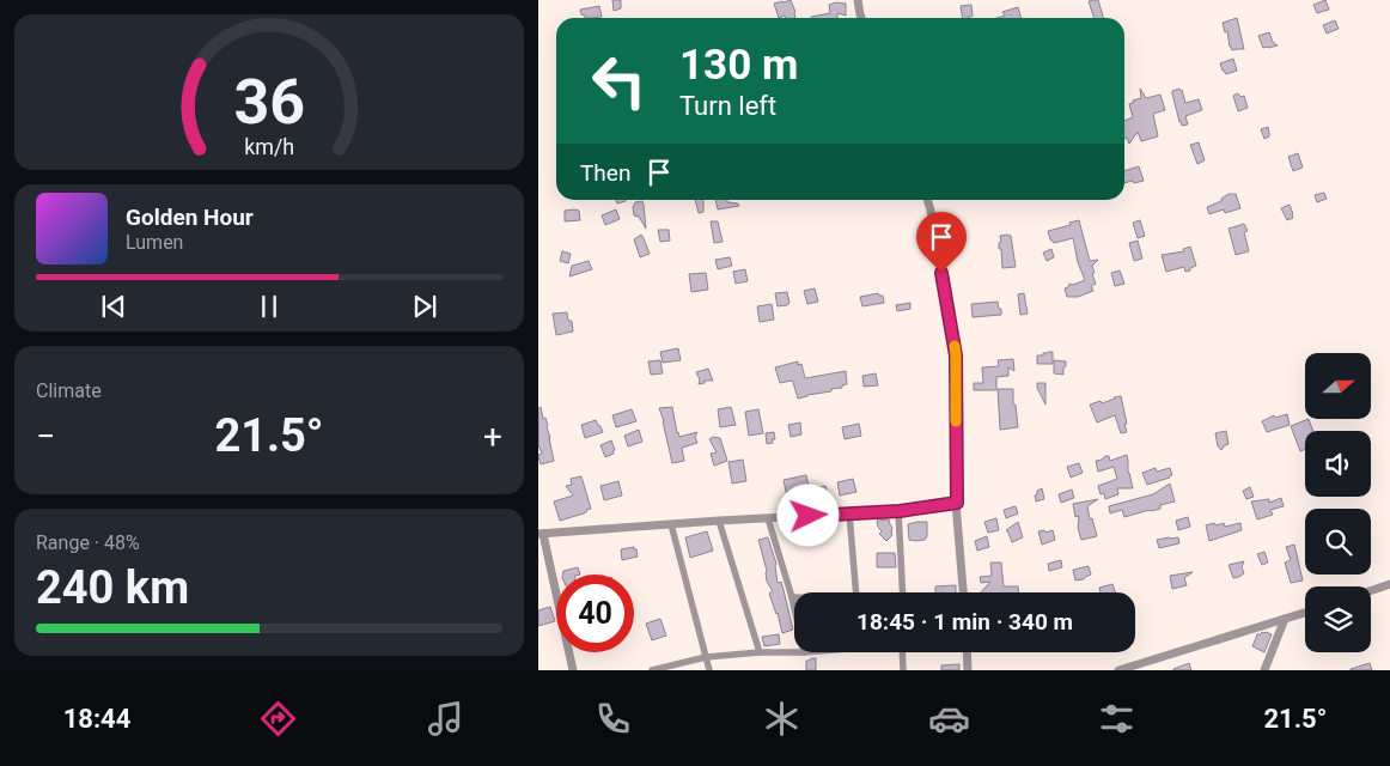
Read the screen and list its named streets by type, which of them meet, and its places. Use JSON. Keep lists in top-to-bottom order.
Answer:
{
  "north": "right",
  "page": {
    "turn": ["130 m", "Turn left"],
    "then": "Then",
    "song": ["Golden Hour", "Lumen"],
    "tile": [
      "Climate",
      ["Range · 48%", "240 km"]
    ],
    "heat": ["−", "21.5°", "+"],
    "limit": "40",
    "trip": "18:45 · 1 min · 340 m",
    "tabs": ["18:44", "21.5°"],
    "gauge": ["36", "km/h"]
  }
}
